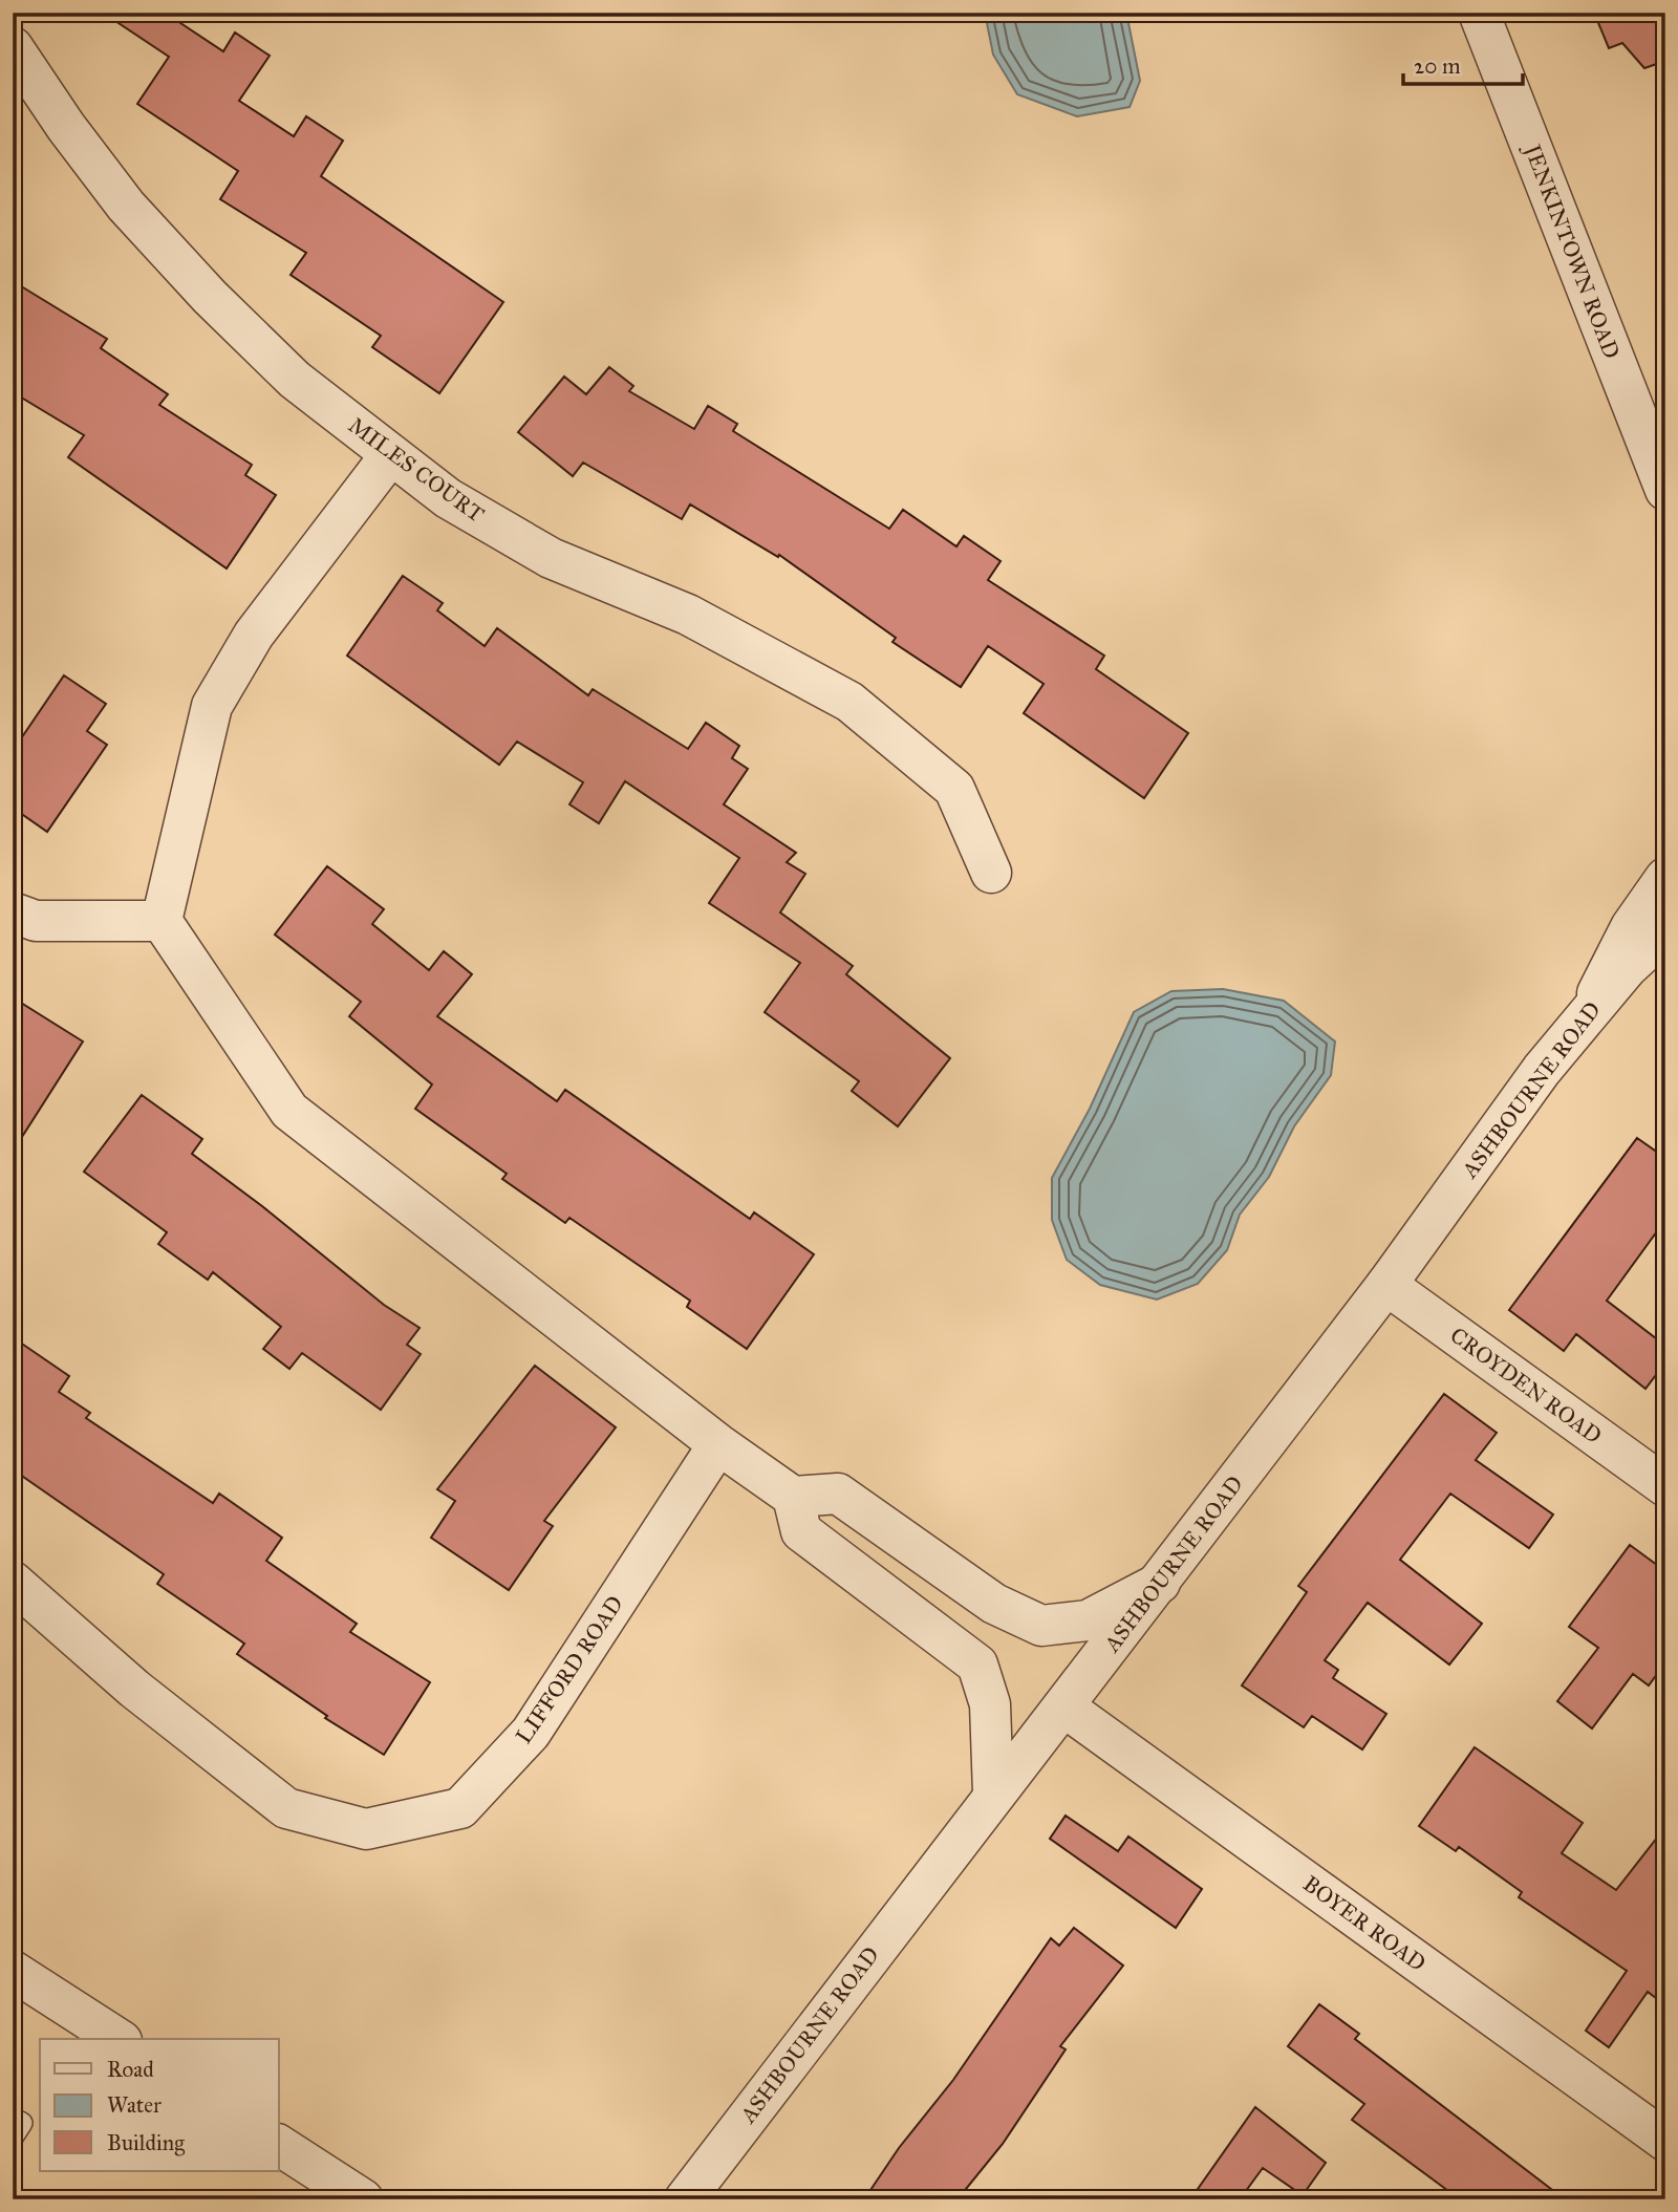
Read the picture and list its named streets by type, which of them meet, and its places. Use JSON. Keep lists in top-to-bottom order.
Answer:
{
  "streets": {
    "street": [
      "JENKINTOWN ROAD",
      "MILES COURT",
      "ASHBOURNE ROAD",
      "CROYDEN ROAD",
      "LIFFORD ROAD",
      "BOYER ROAD"
    ]
  },
  "crossings": [
    ["ASHBOURNE ROAD", "CROYDEN ROAD"],
    ["ASHBOURNE ROAD", "BOYER ROAD"]
  ],
  "legend": ["Road", "Water", "Building"],
  "scale_bar": "20 m"
}
